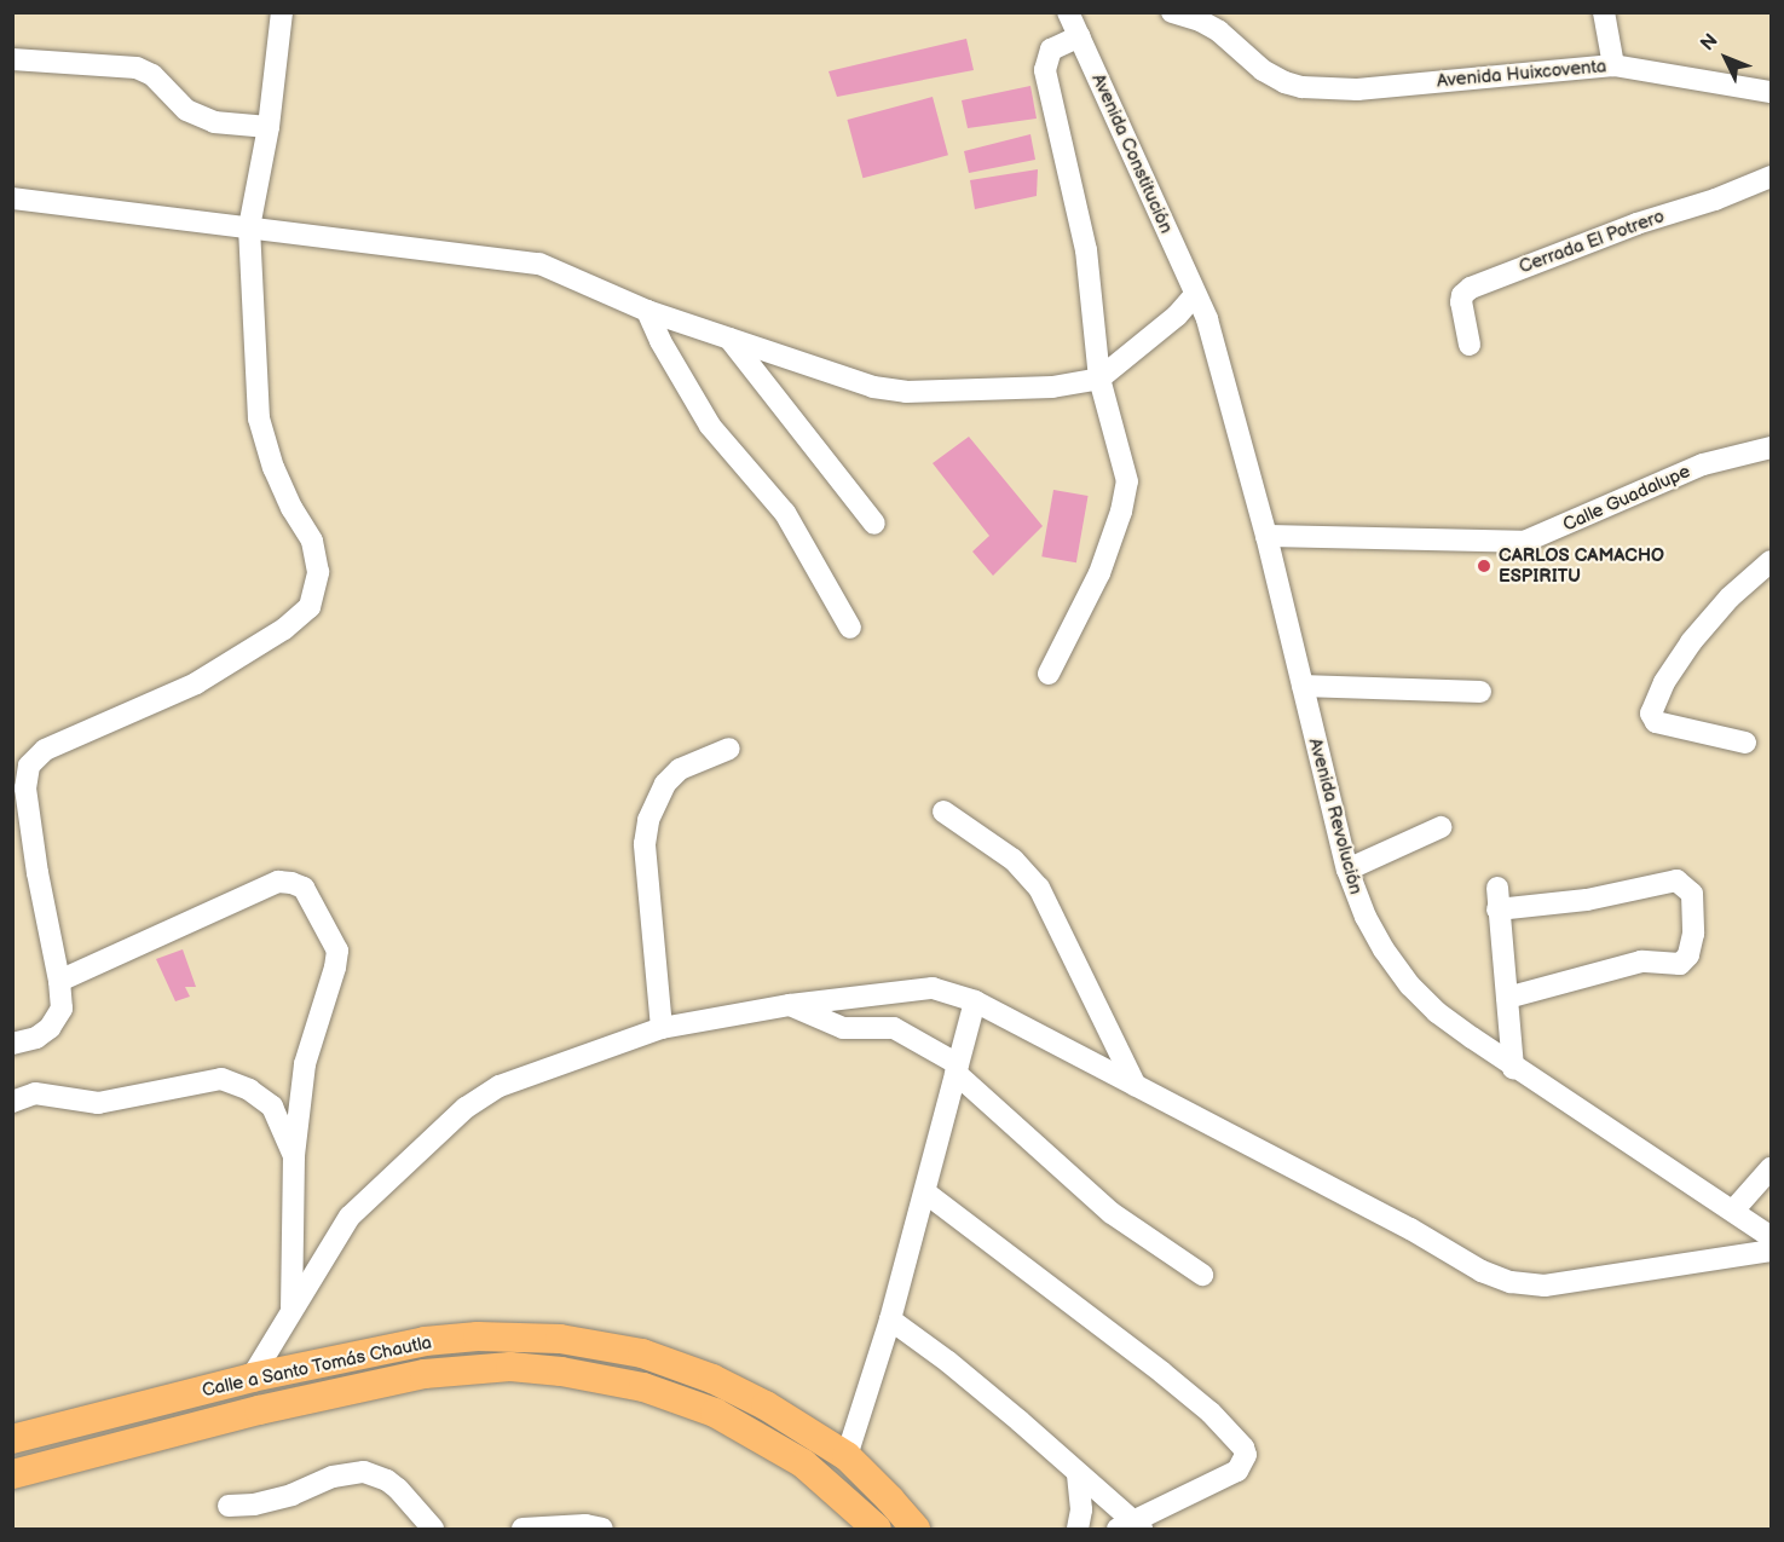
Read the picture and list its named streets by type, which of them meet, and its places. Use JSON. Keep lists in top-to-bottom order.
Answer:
{
  "streets": {
    "main road": ["Calle a Santo Tomás Chautla"],
    "street": [
      "Avenida Huixcoventa",
      "Avenida Constitución",
      "Cerrada El Potrero",
      "Calle Guadalupe",
      "Avenida Revolución"
    ]
  },
  "crossings": [
    ["Avenida Constitución", "Avenida Revolución"],
    ["Calle Guadalupe", "Avenida Revolución"]
  ],
  "places": ["CARLOS CAMACHO ESPIRITU"],
  "north": "top left"
}
